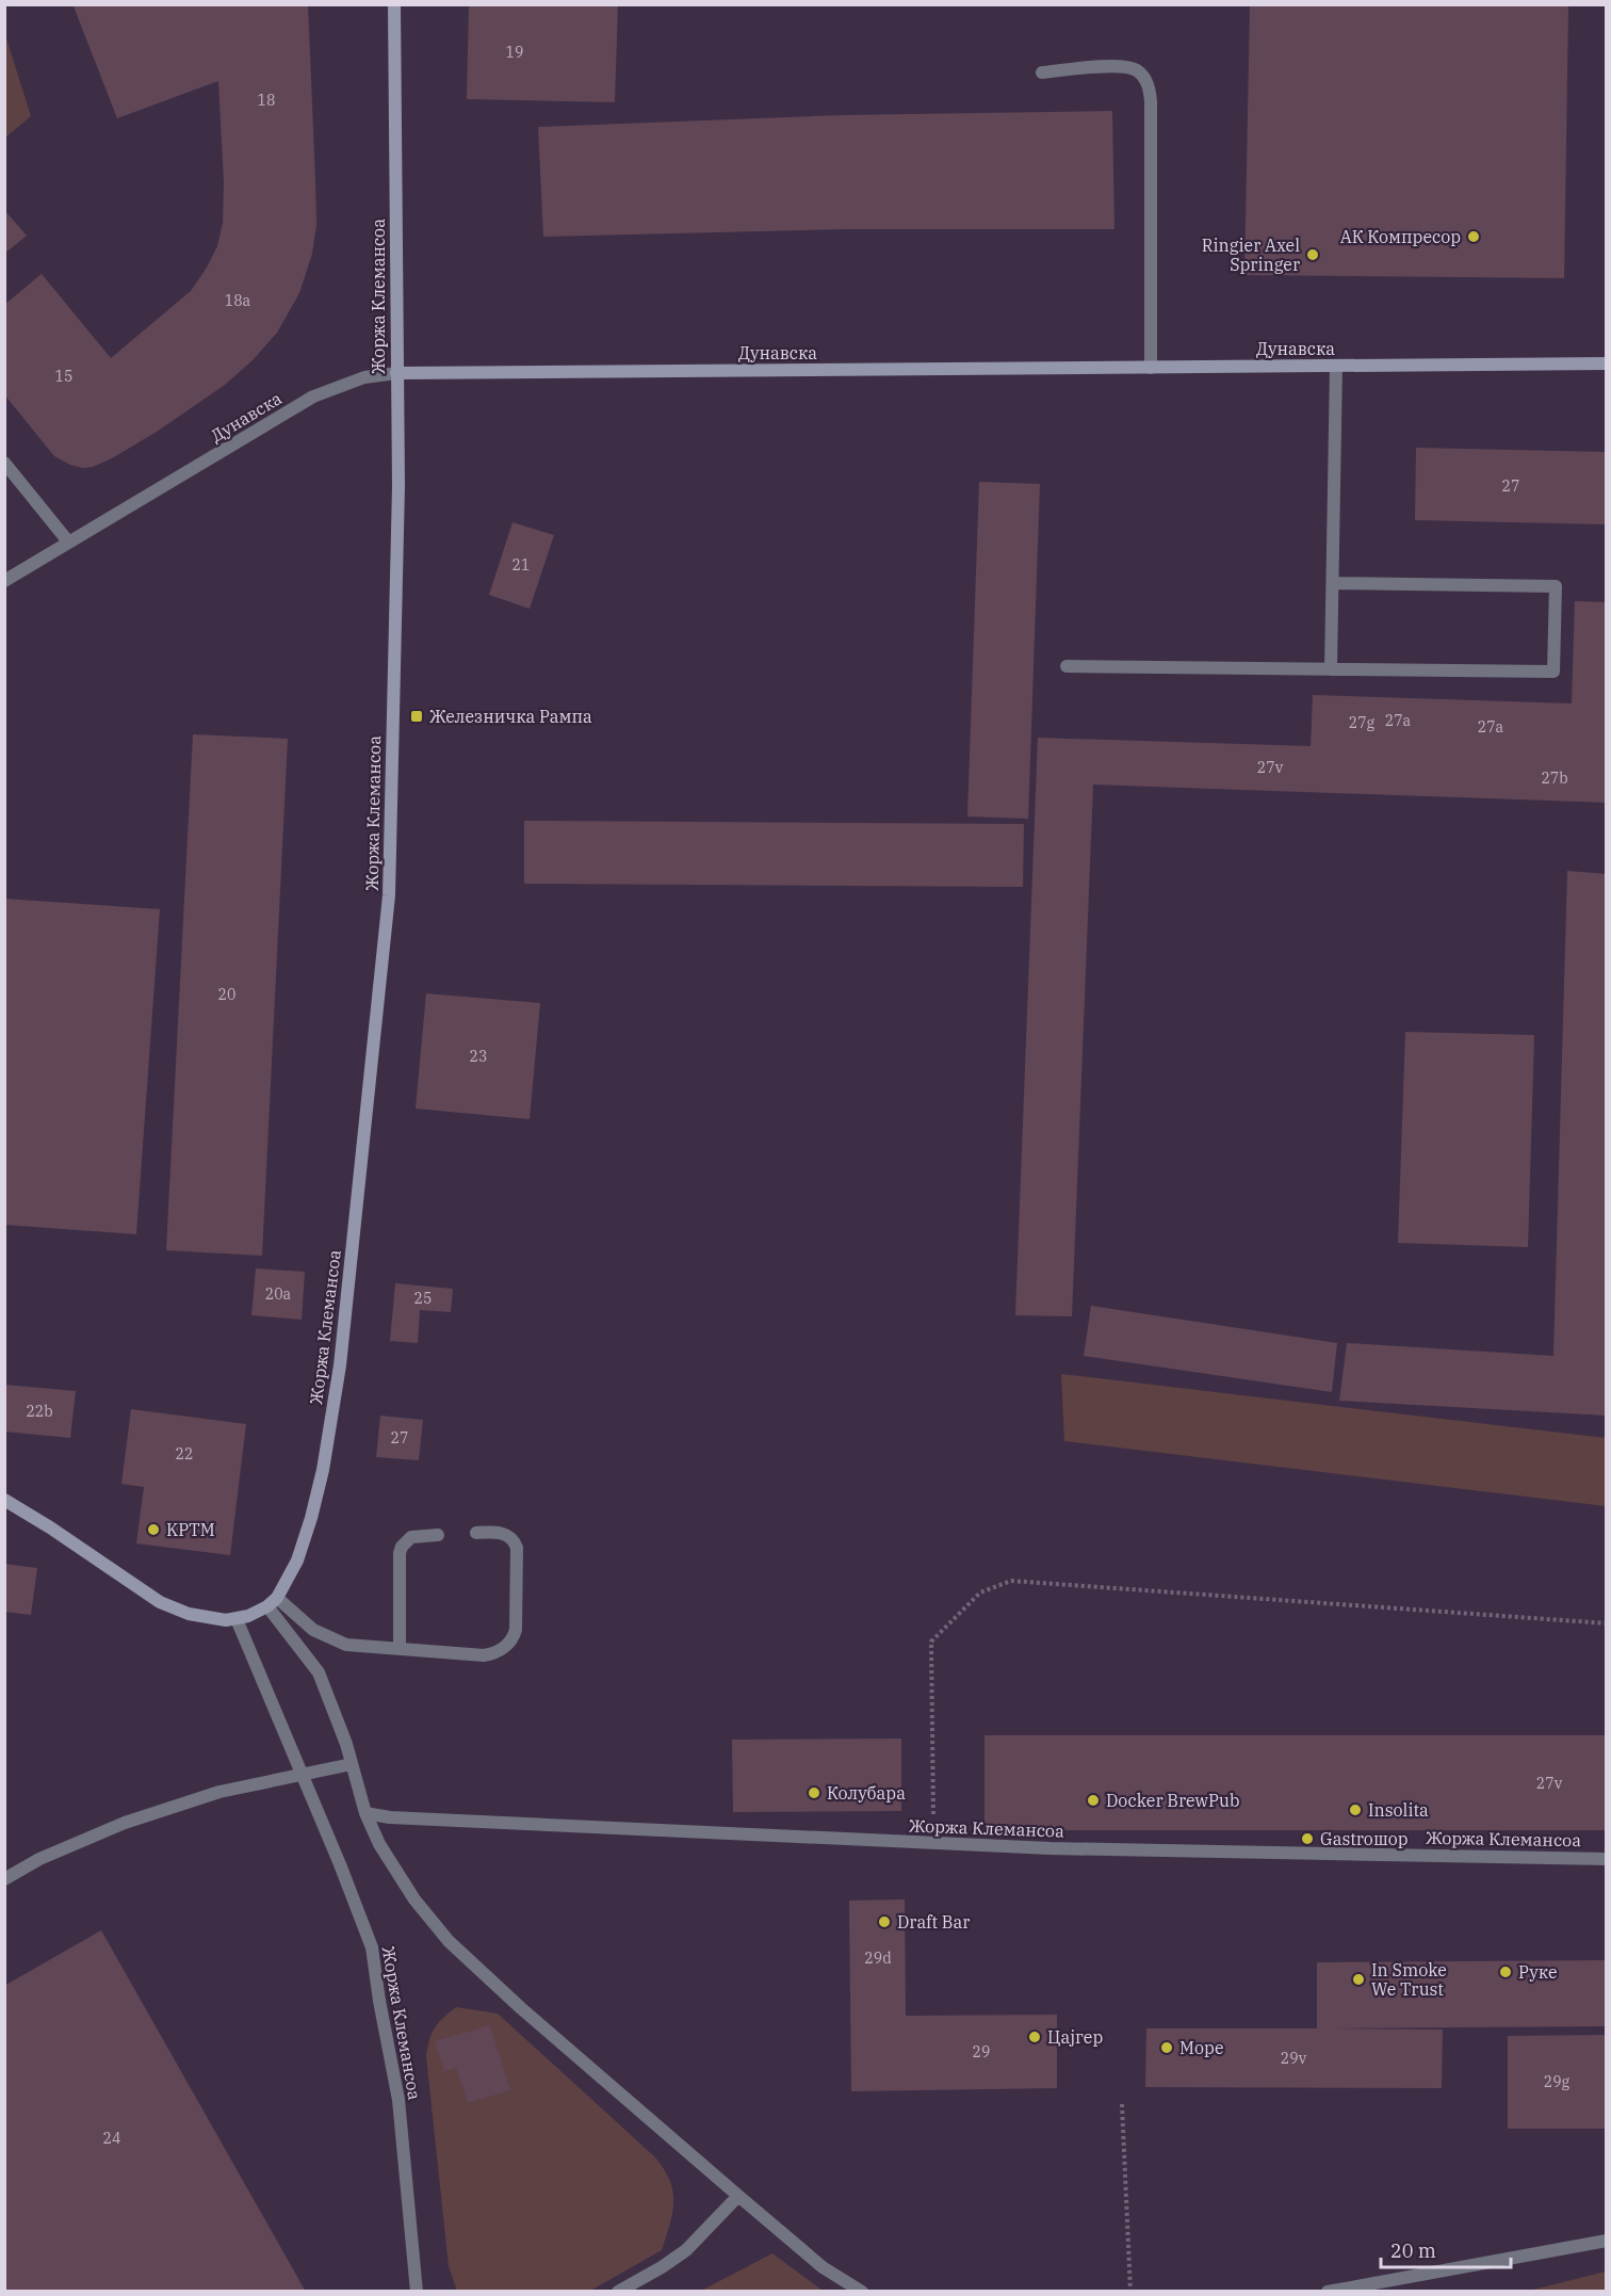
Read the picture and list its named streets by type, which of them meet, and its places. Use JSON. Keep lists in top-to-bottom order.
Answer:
{
  "streets": {
    "main road": ["Жоржа Клемансоа", "Дунавска"]
  },
  "crossings": [
    ["Жоржа Клемансоа", "Дунавска"]
  ],
  "places": {
    "other": [
      "АК Компресор",
      "Ringier Axel Springer",
      "KPTM",
      "Колубара",
      "Docker BrewPub",
      "Insolita",
      "Gastroшор",
      "Draft Bar",
      "Руке",
      "In Smoke We Trust",
      "Цајгер",
      "Море"
    ],
    "transit": ["Железничка Рампа"]
  },
  "house_numbers": [
    "19",
    "18",
    "18a",
    "15",
    "27",
    "21",
    "27a",
    "27g",
    "27a",
    "27v",
    "27b",
    "20",
    "23",
    "20a",
    "25",
    "22b",
    "27",
    "22",
    "27v",
    "29d",
    "29",
    "29v",
    "29g",
    "24"
  ],
  "scale_bar": "20 m"
}
